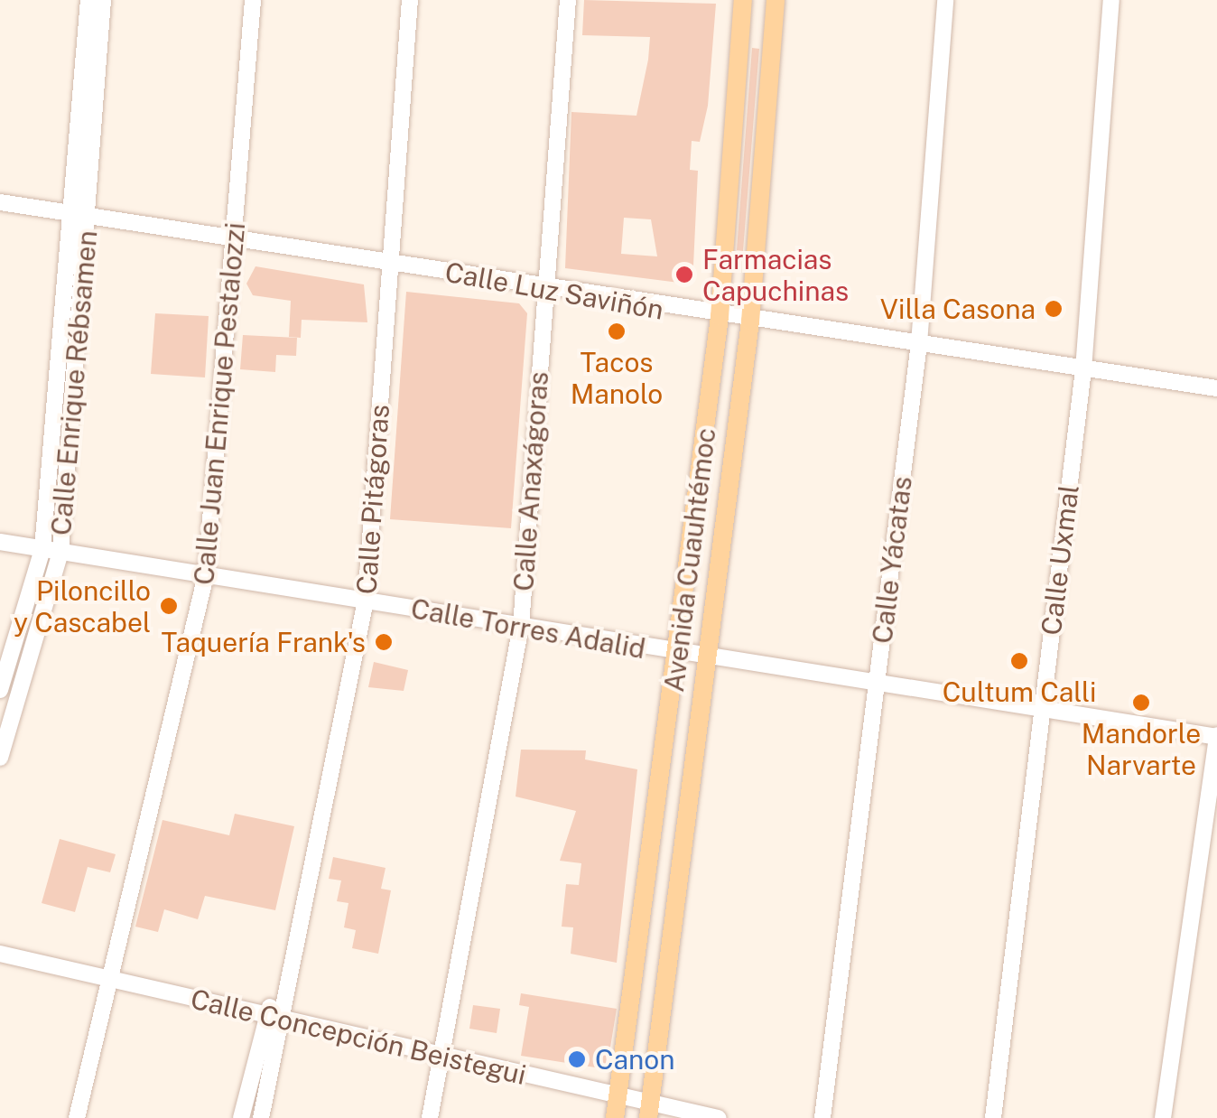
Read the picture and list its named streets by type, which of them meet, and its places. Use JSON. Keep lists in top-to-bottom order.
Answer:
{
  "streets": {
    "main road": ["Avenida Cuauhtémoc"],
    "street": [
      "Calle Luz Saviñón",
      "Calle Enrique Rébsamen",
      "Calle Juan Enrique Pestalozzi",
      "Calle Anaxágoras",
      "Calle Pitágoras",
      "Calle Yácatas",
      "Calle Uxmal",
      "Calle Torres Adalid",
      "Calle Concepción Beistegui"
    ]
  },
  "crossings": [
    ["Calle Luz Saviñón", "Calle Enrique Rébsamen"],
    ["Calle Luz Saviñón", "Calle Juan Enrique Pestalozzi"],
    ["Calle Luz Saviñón", "Calle Anaxágoras"],
    ["Calle Luz Saviñón", "Calle Pitágoras"],
    ["Calle Luz Saviñón", "Avenida Cuauhtémoc"],
    ["Calle Luz Saviñón", "Calle Yácatas"],
    ["Calle Luz Saviñón", "Calle Uxmal"],
    ["Calle Enrique Rébsamen", "Calle Torres Adalid"],
    ["Calle Juan Enrique Pestalozzi", "Calle Torres Adalid"],
    ["Calle Juan Enrique Pestalozzi", "Calle Concepción Beistegui"],
    ["Calle Anaxágoras", "Calle Torres Adalid"],
    ["Calle Anaxágoras", "Calle Concepción Beistegui"],
    ["Calle Pitágoras", "Calle Torres Adalid"],
    ["Calle Pitágoras", "Calle Concepción Beistegui"],
    ["Avenida Cuauhtémoc", "Calle Torres Adalid"],
    ["Avenida Cuauhtémoc", "Calle Concepción Beistegui"],
    ["Calle Yácatas", "Calle Torres Adalid"],
    ["Calle Uxmal", "Calle Torres Adalid"]
  ],
  "places": [
    "Farmacias Capuchinas",
    "Villa Casona",
    "Tacos Manolo",
    "Piloncillo y Cascabel",
    "Taquería Frank's",
    "Cultum Calli",
    "Mandorle Narvarte",
    "Canon"
  ]
}
